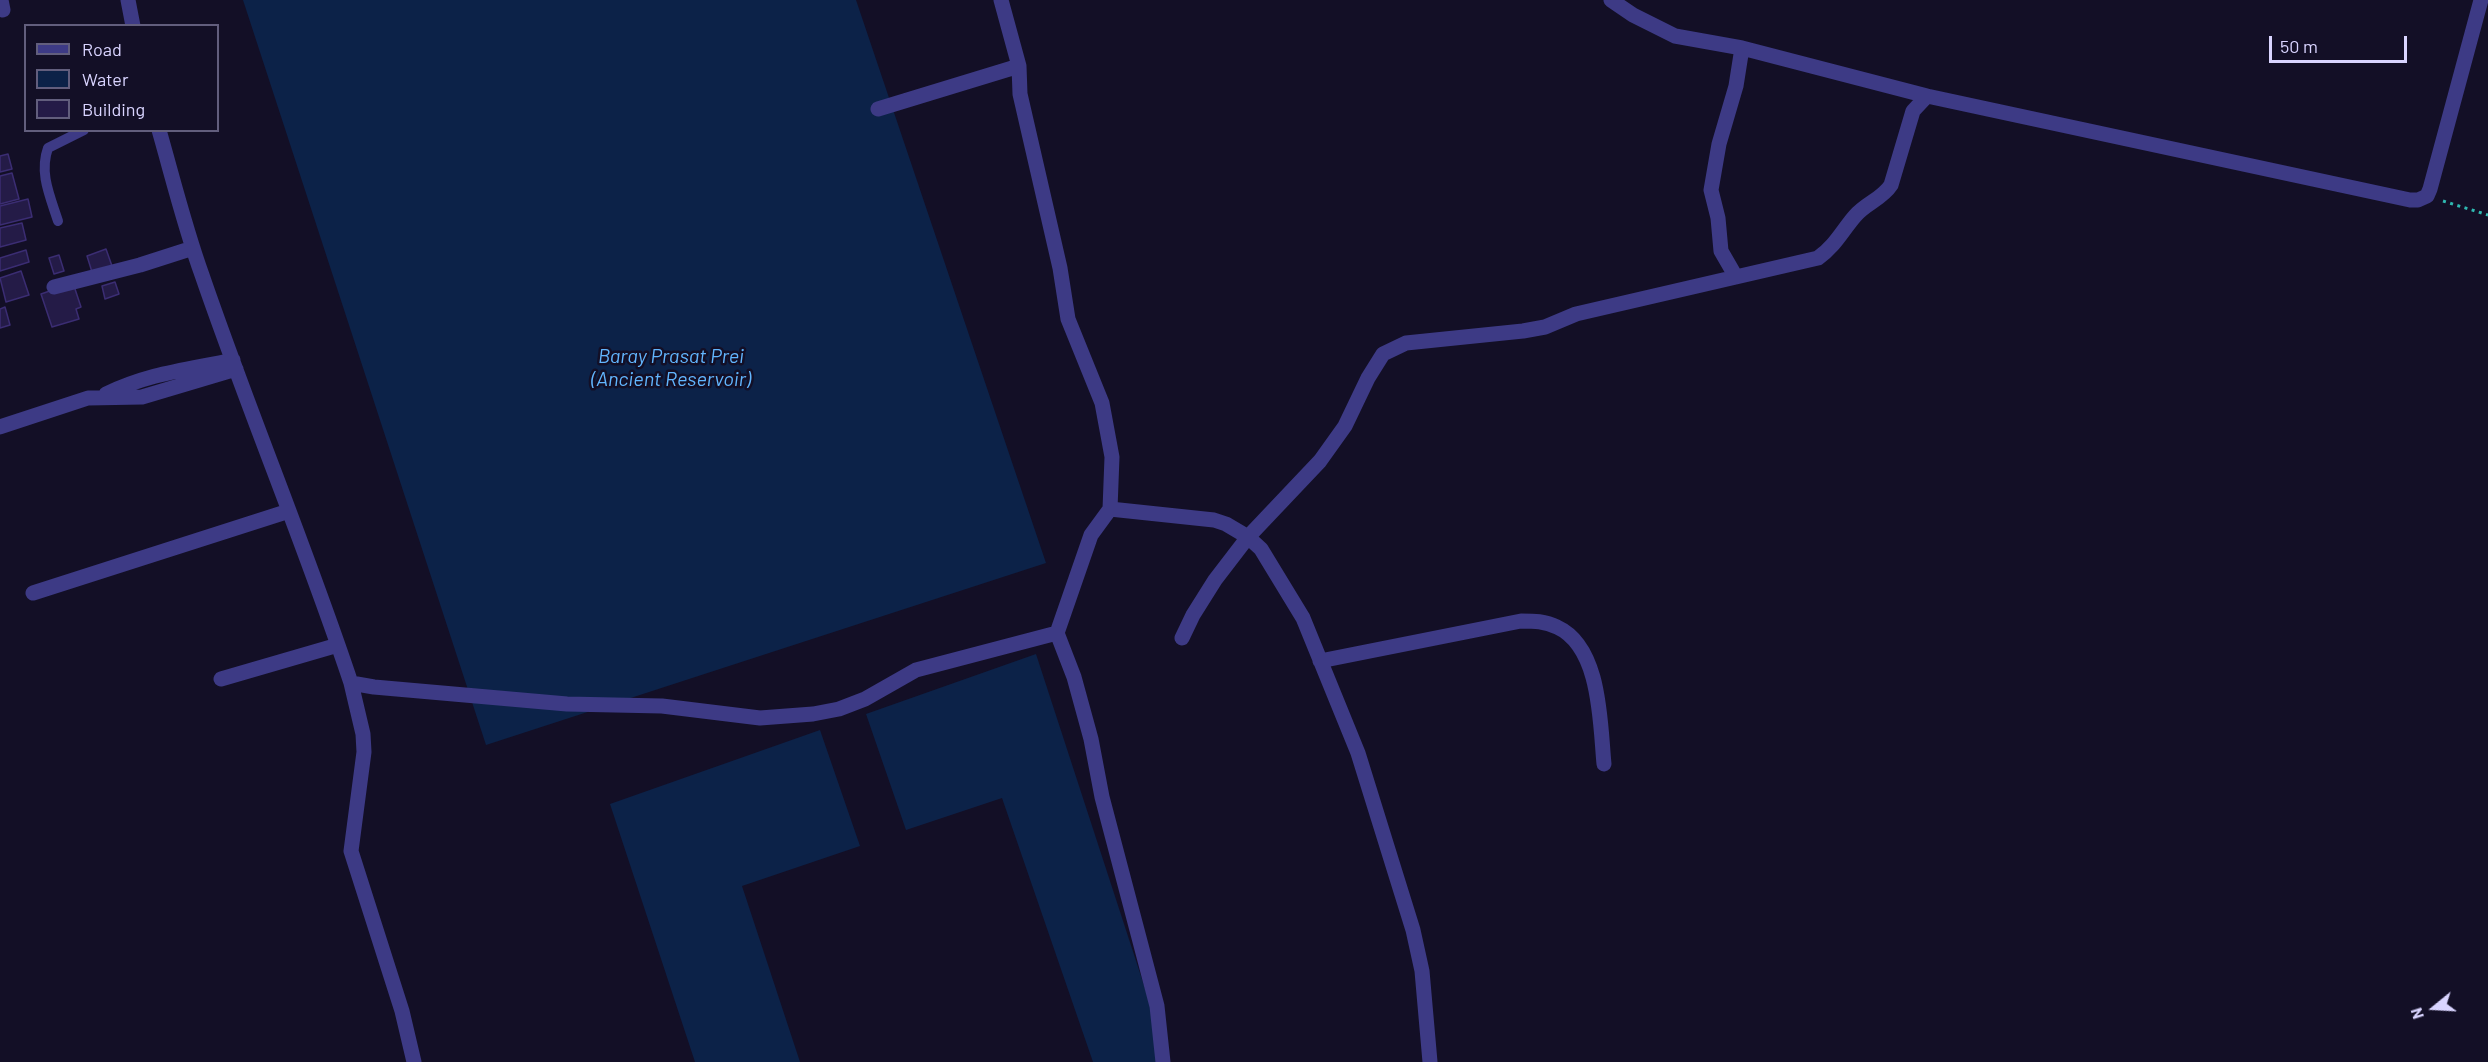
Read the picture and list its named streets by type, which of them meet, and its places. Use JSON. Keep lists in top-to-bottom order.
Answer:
{
  "water": ["Baray Prasat Prei (Ancient Reservoir)"],
  "legend": ["Road", "Water", "Building"],
  "scale_bar": "50 m",
  "north": "left"
}
